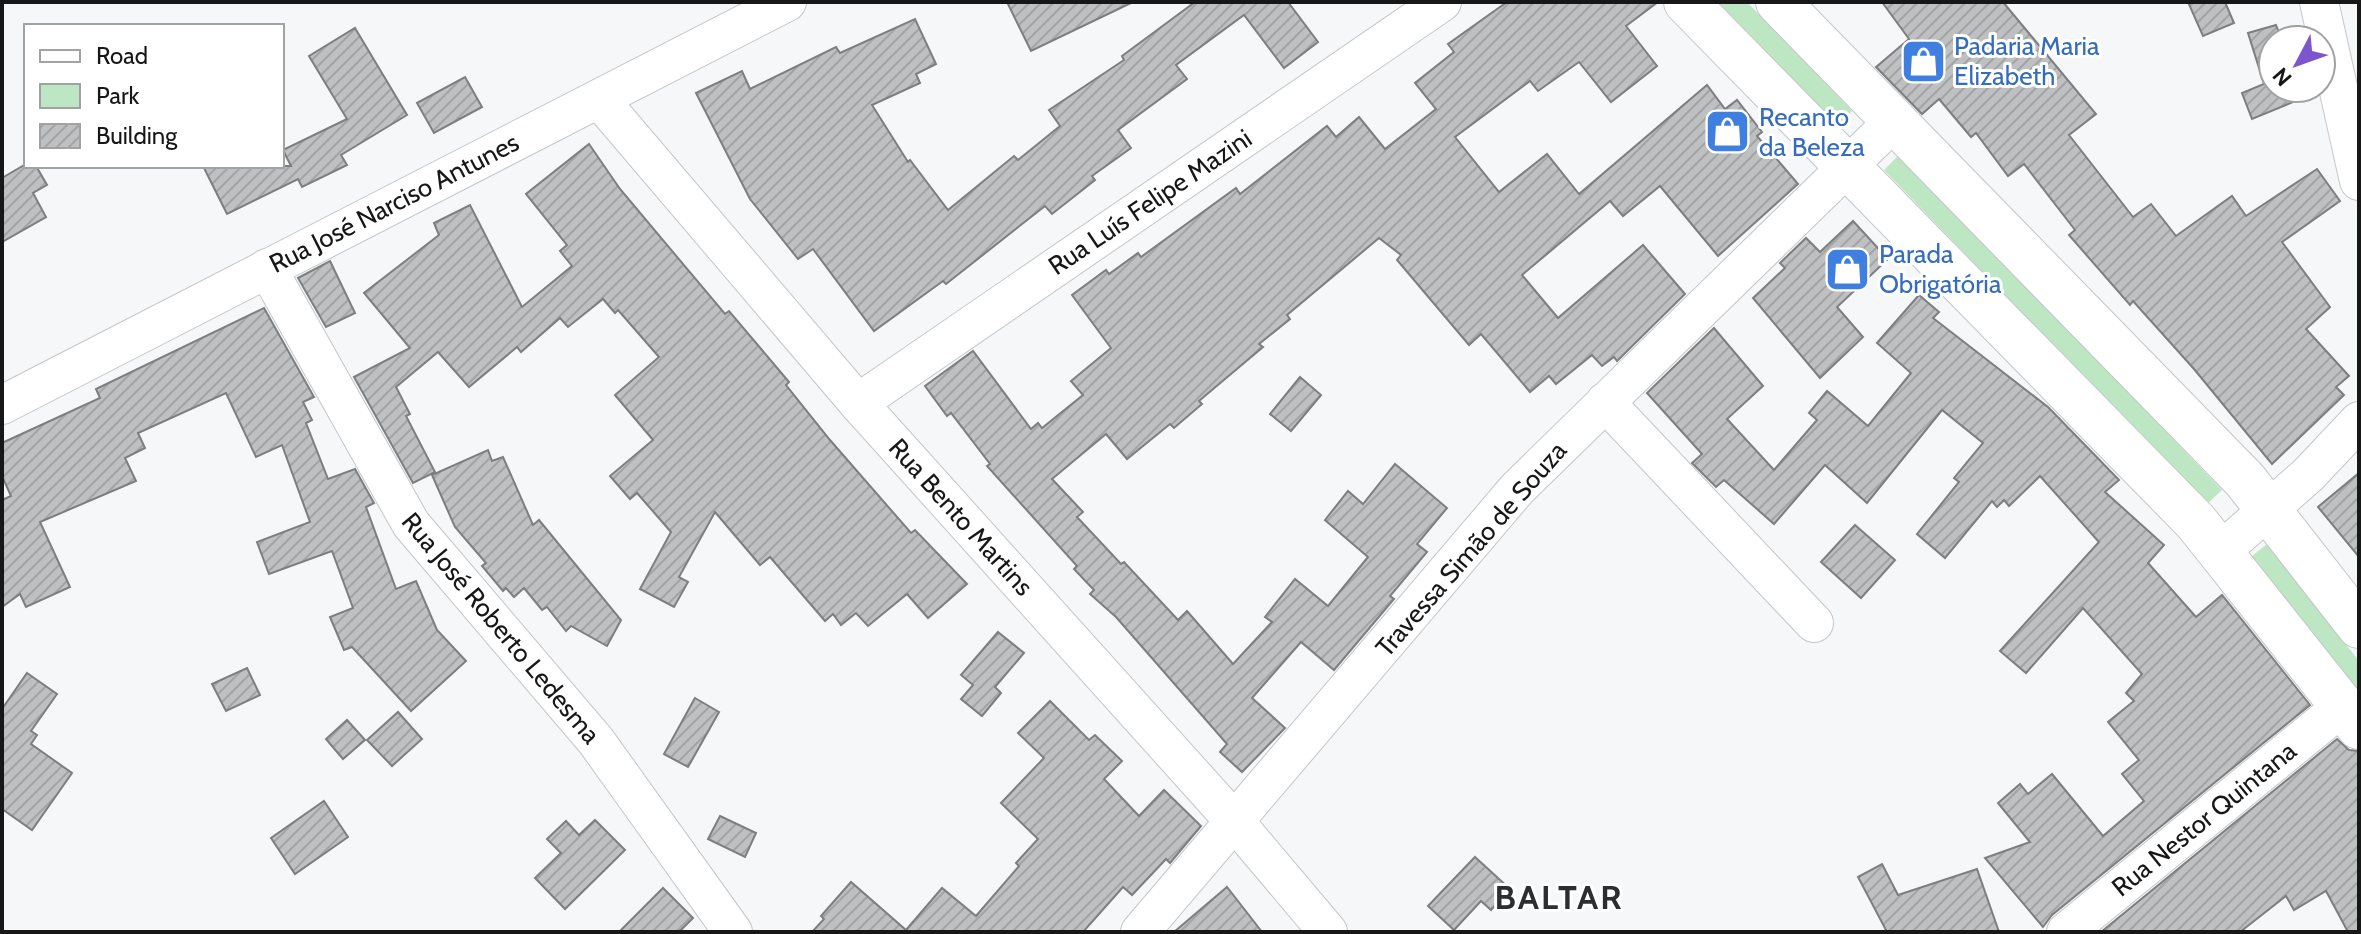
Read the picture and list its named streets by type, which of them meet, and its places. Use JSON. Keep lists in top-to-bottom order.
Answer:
{
  "streets": {
    "street": [
      "Rua Luís Felipe Mazini",
      "Rua José Narciso Antunes",
      "Rua Bento Martins",
      "Travessa Simão de Souza",
      "Rua José Roberto Ledesma",
      "Rua Nestor Quintana"
    ]
  },
  "crossings": [
    ["Rua Luís Felipe Mazini", "Rua Bento Martins"],
    ["Rua José Narciso Antunes", "Rua Bento Martins"],
    ["Rua José Narciso Antunes", "Rua José Roberto Ledesma"],
    ["Rua Bento Martins", "Travessa Simão de Souza"]
  ],
  "districts": ["BALTAR"],
  "places": {
    "shop": ["Padaria Maria Elizabeth", "Recanto da Beleza", "Parada Obrigatória"]
  },
  "legend": ["Road", "Park", "Building"],
  "north": "bottom left"
}
